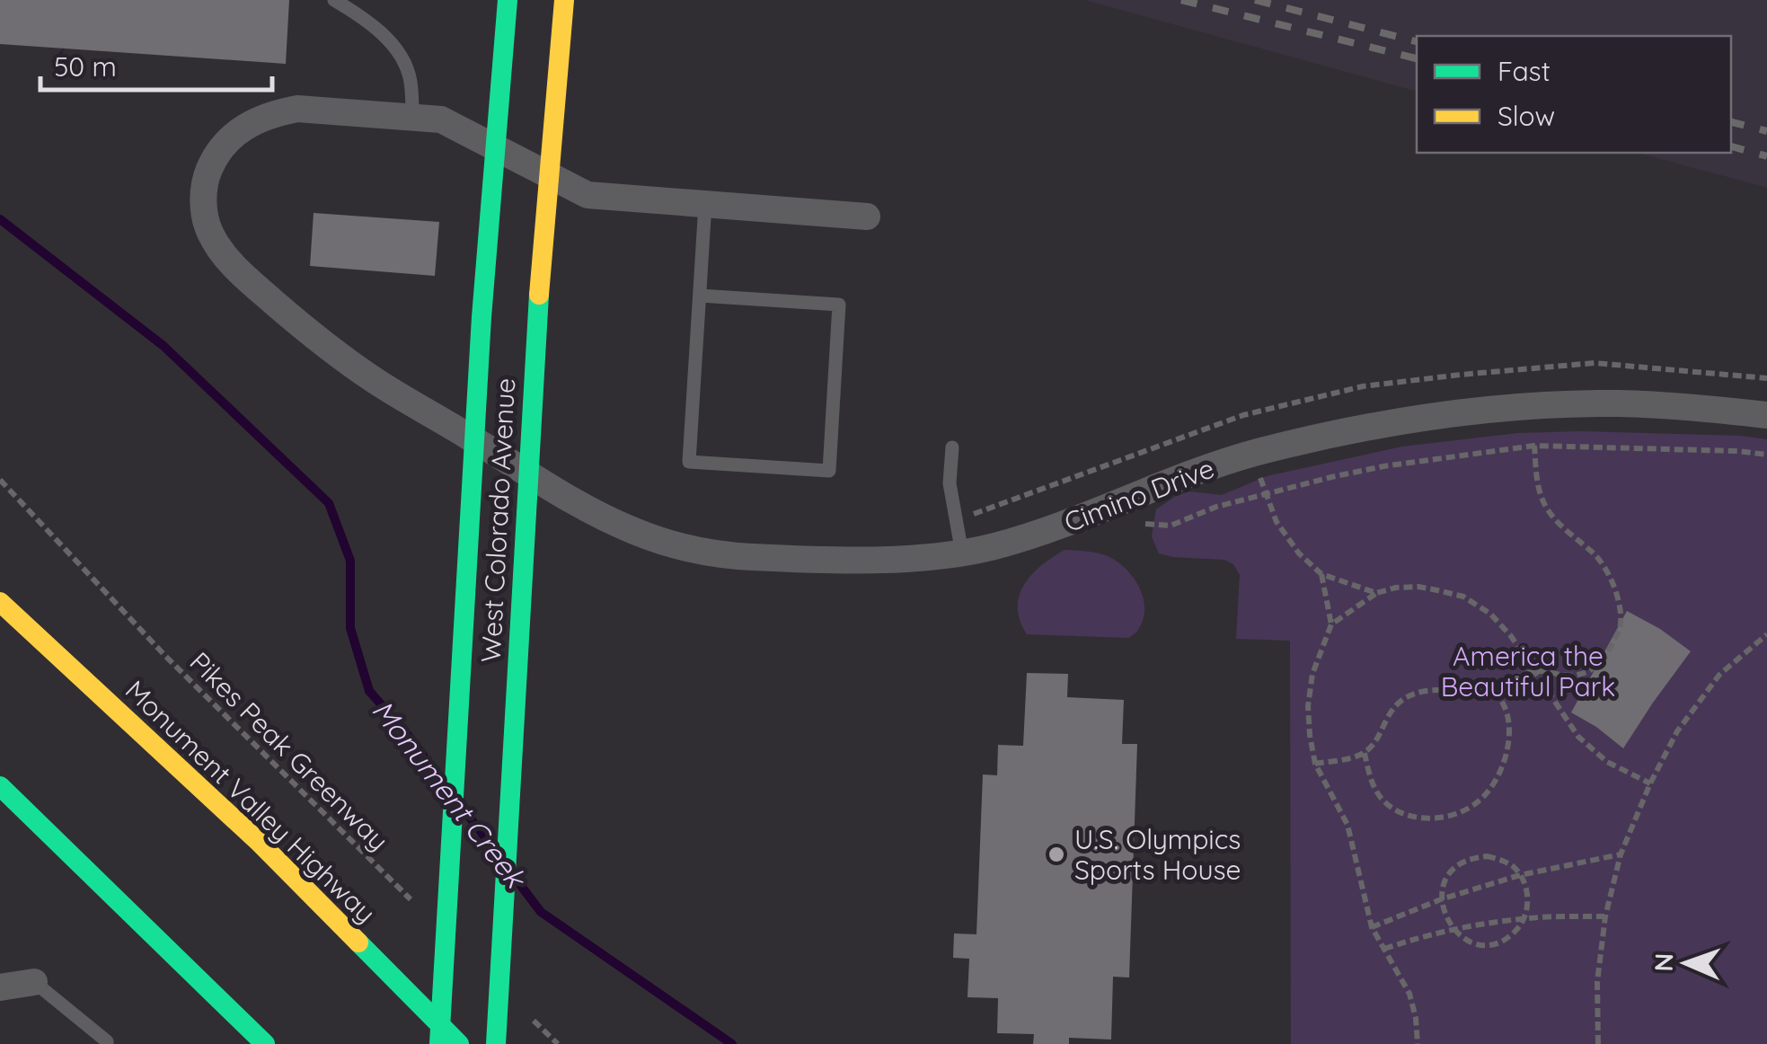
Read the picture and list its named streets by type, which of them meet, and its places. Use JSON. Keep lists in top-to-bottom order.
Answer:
{
  "streets": {
    "main road": ["West Colorado Avenue", "Monument Valley Highway"],
    "street": ["Cimino Drive"],
    "path": ["Pikes Peak Greenway"]
  },
  "crossings": [
    ["Cimino Drive", "West Colorado Avenue"]
  ],
  "water": ["Monument Creek"],
  "parks": ["America the Beautiful Park"],
  "places": ["U.S. Olympics Sports House"],
  "legend": ["Fast", "Slow"],
  "scale_bar": "50 m",
  "north": "left"
}
